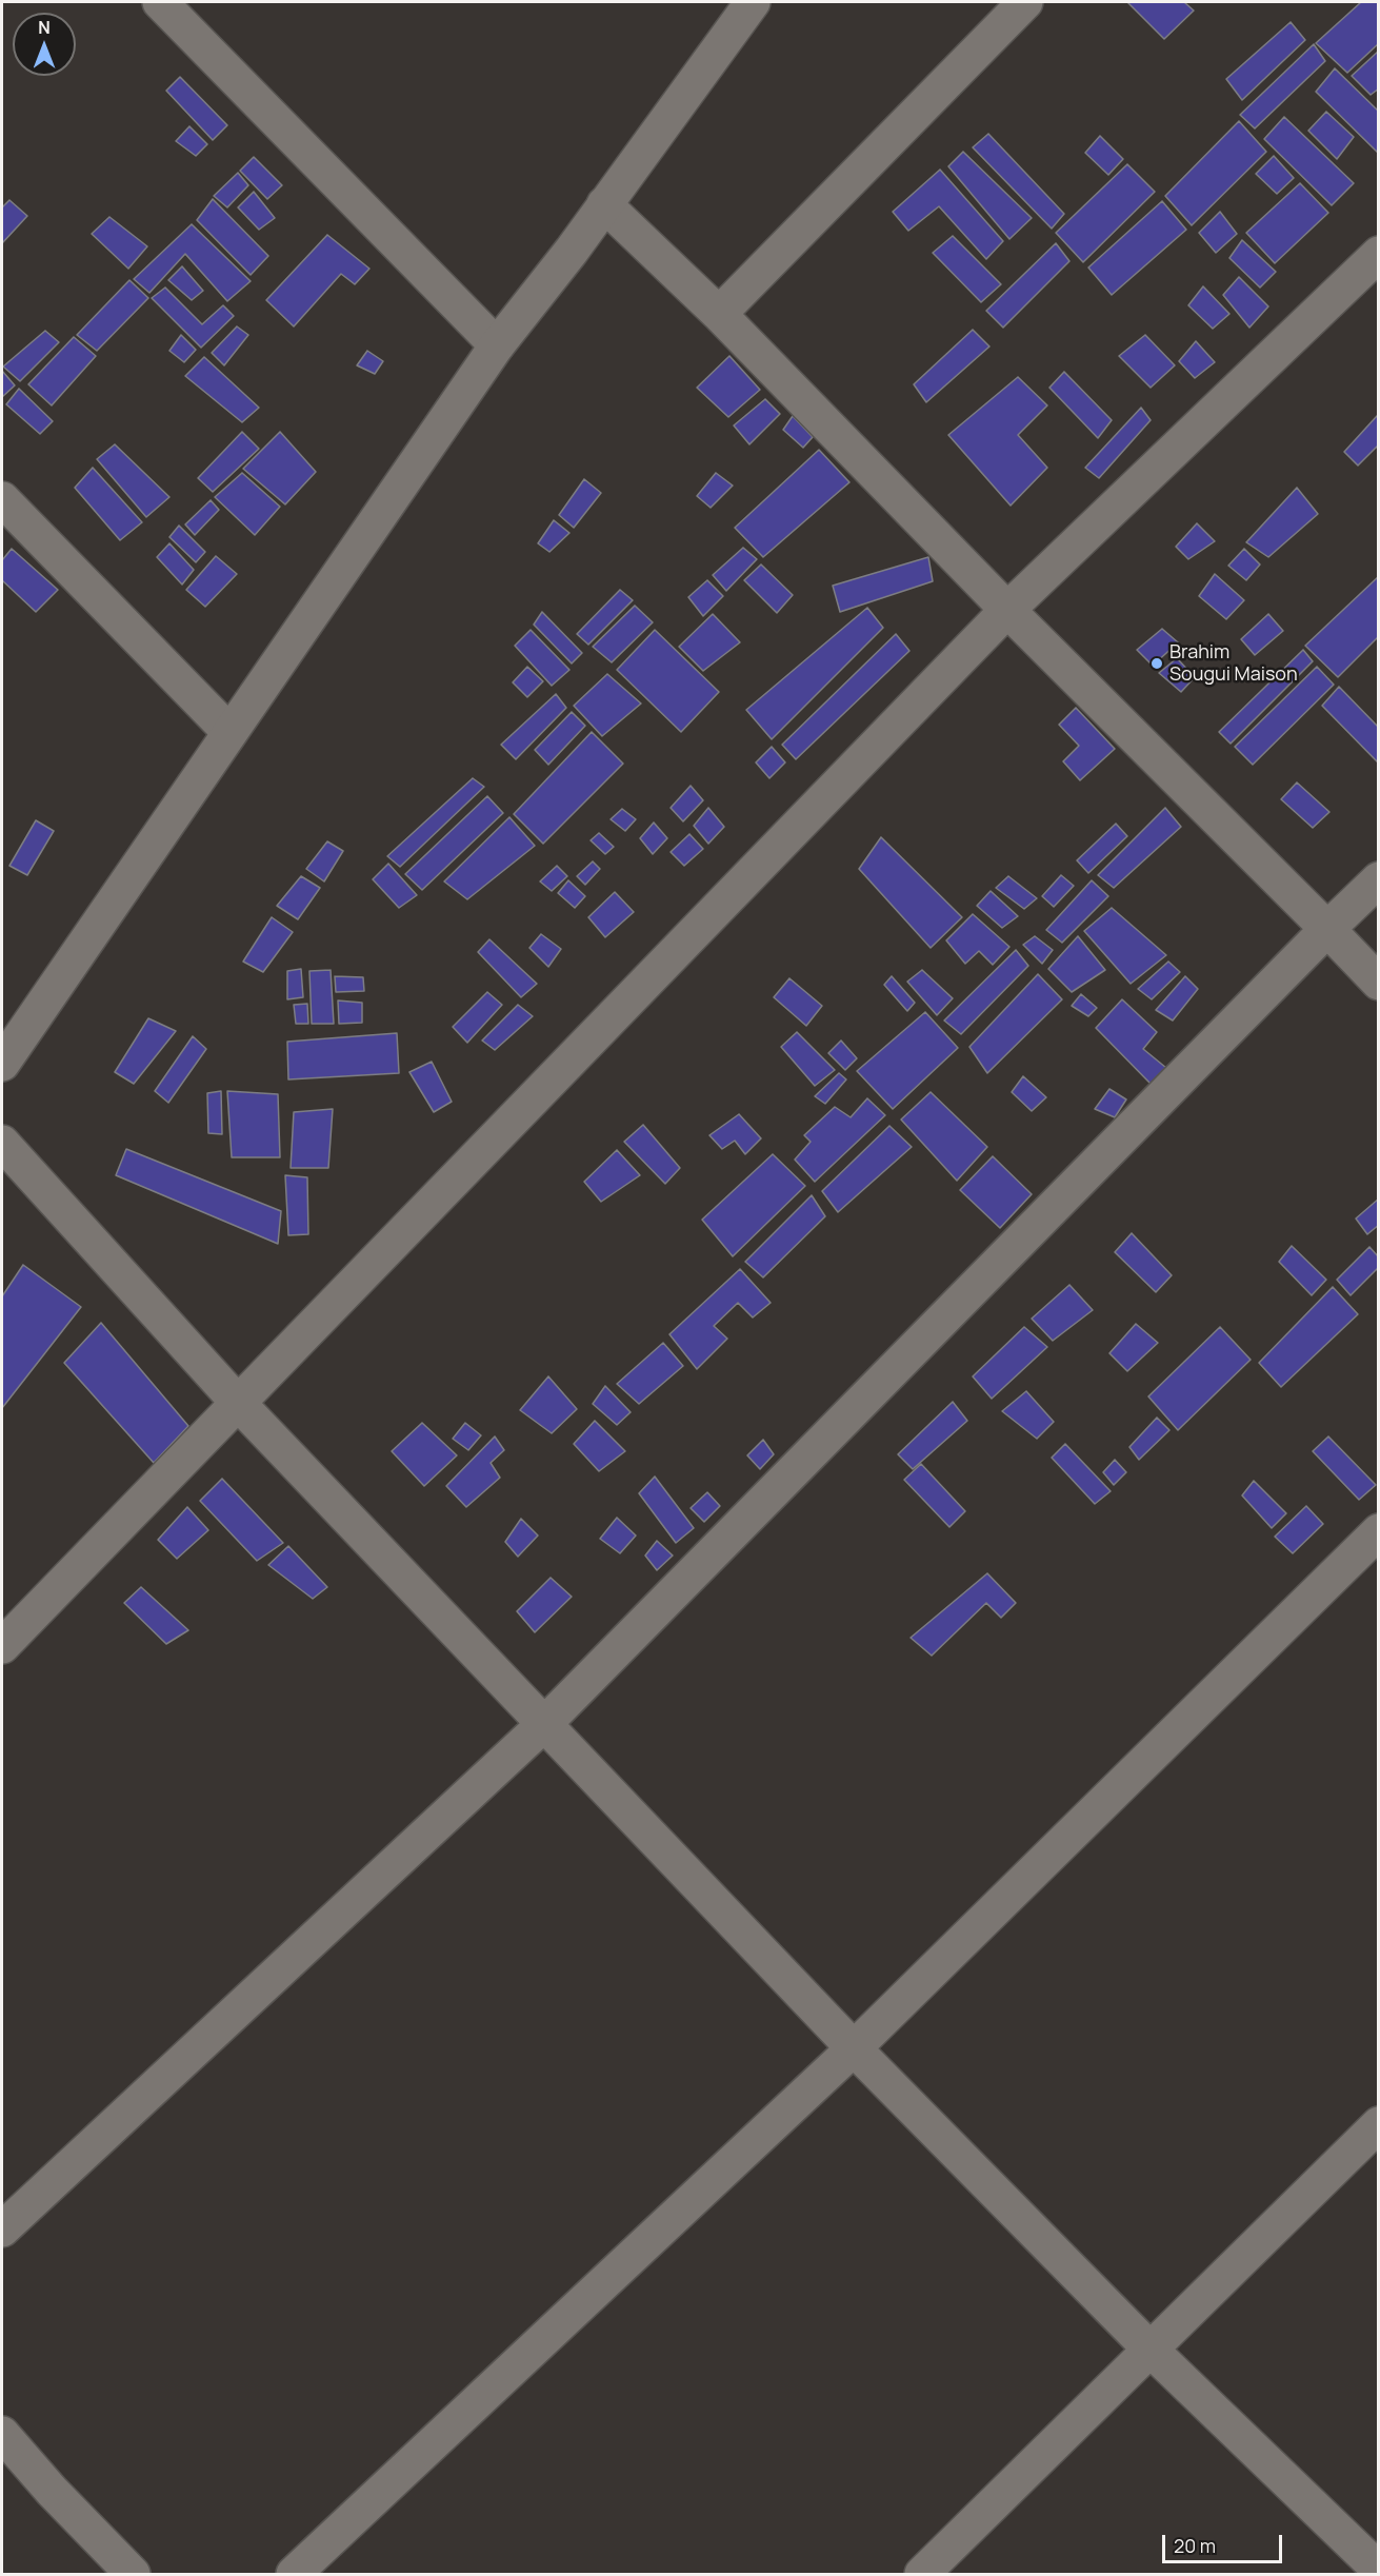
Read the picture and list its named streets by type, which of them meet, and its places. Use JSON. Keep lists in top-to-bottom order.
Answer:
{
  "places": ["Brahim Sougui Maison"],
  "scale_bar": "20 m",
  "north": "top"
}
